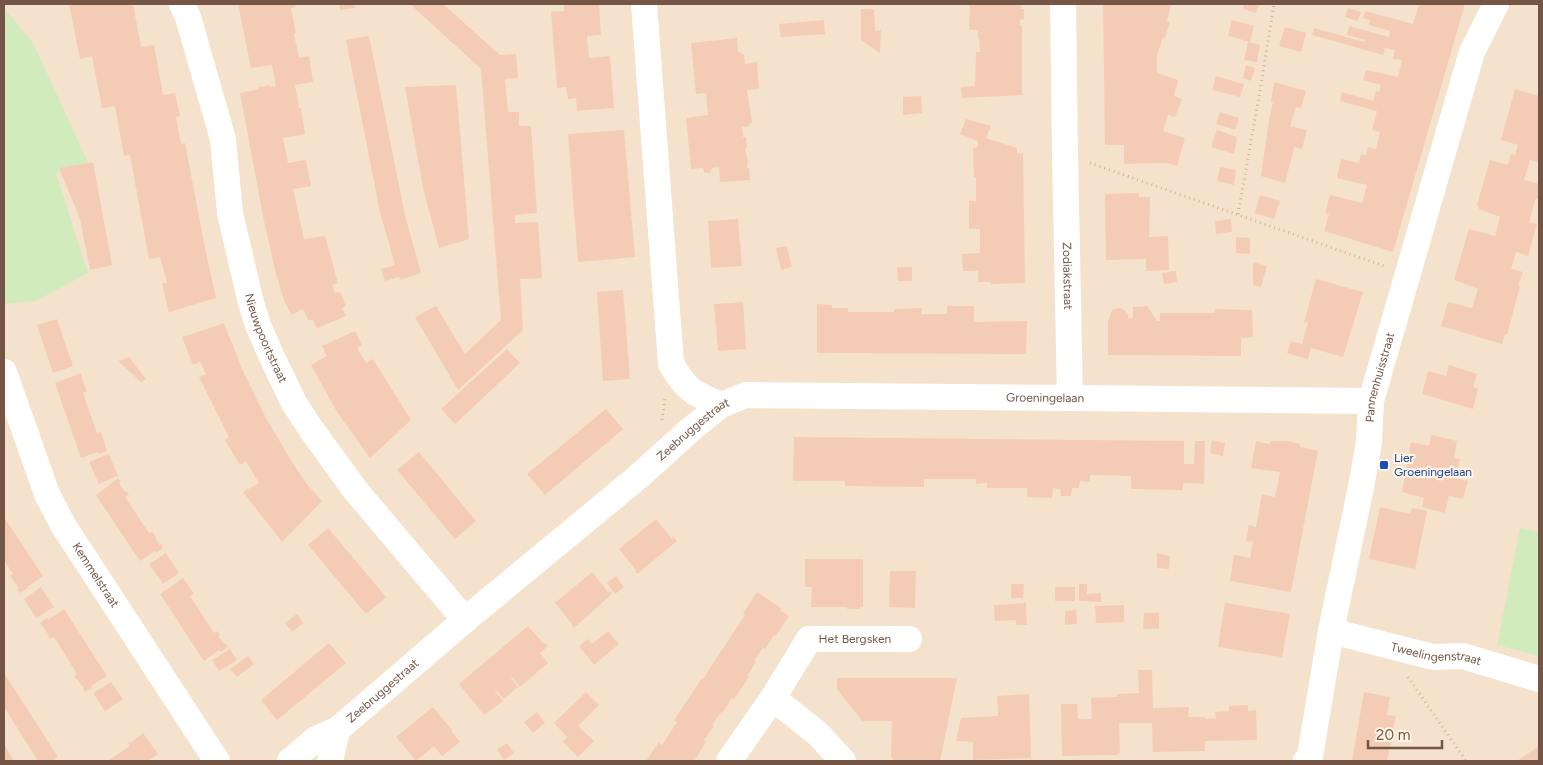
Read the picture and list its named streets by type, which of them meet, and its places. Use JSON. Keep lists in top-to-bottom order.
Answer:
{
  "streets": {
    "street": [
      "Zodiakstraat",
      "Nieuwpoortstraat",
      "Pannenhuisstraat",
      "Groeningelaan",
      "Zeebruggestraat",
      "Kemmelstraat",
      "Het Bergsken",
      "Tweelingenstraat"
    ]
  },
  "crossings": [
    ["Zodiakstraat", "Groeningelaan"],
    ["Nieuwpoortstraat", "Zeebruggestraat"],
    ["Pannenhuisstraat", "Groeningelaan"],
    ["Pannenhuisstraat", "Tweelingenstraat"],
    ["Groeningelaan", "Zeebruggestraat"]
  ],
  "places": {
    "transit": ["Lier Groeningelaan"]
  },
  "scale_bar": "20 m"
}
